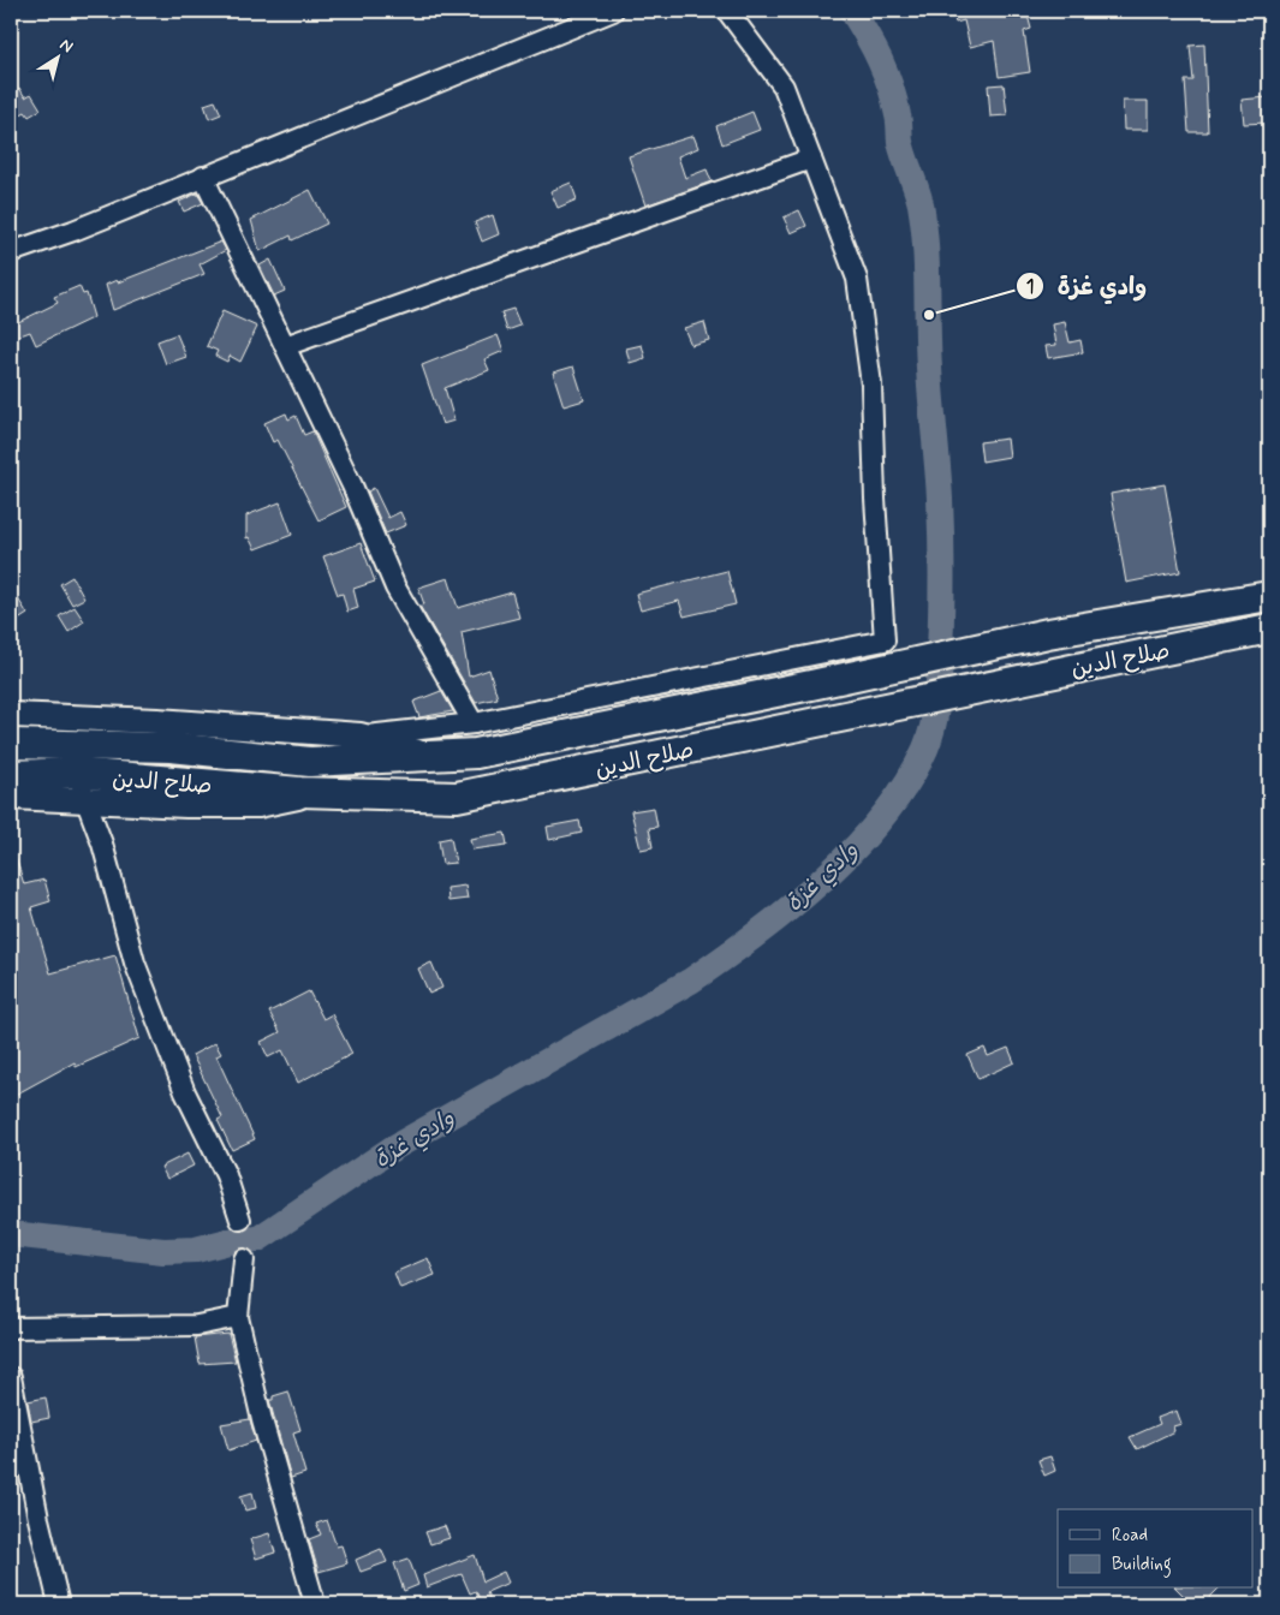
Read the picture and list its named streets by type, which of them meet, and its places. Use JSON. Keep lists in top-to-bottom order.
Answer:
{
  "streets": {
    "highway": ["صلاح الدين"]
  },
  "water": ["وادي غزة"],
  "places": ["وادي غزة"],
  "legend": ["Road", "Building"],
  "north": "top right"
}
